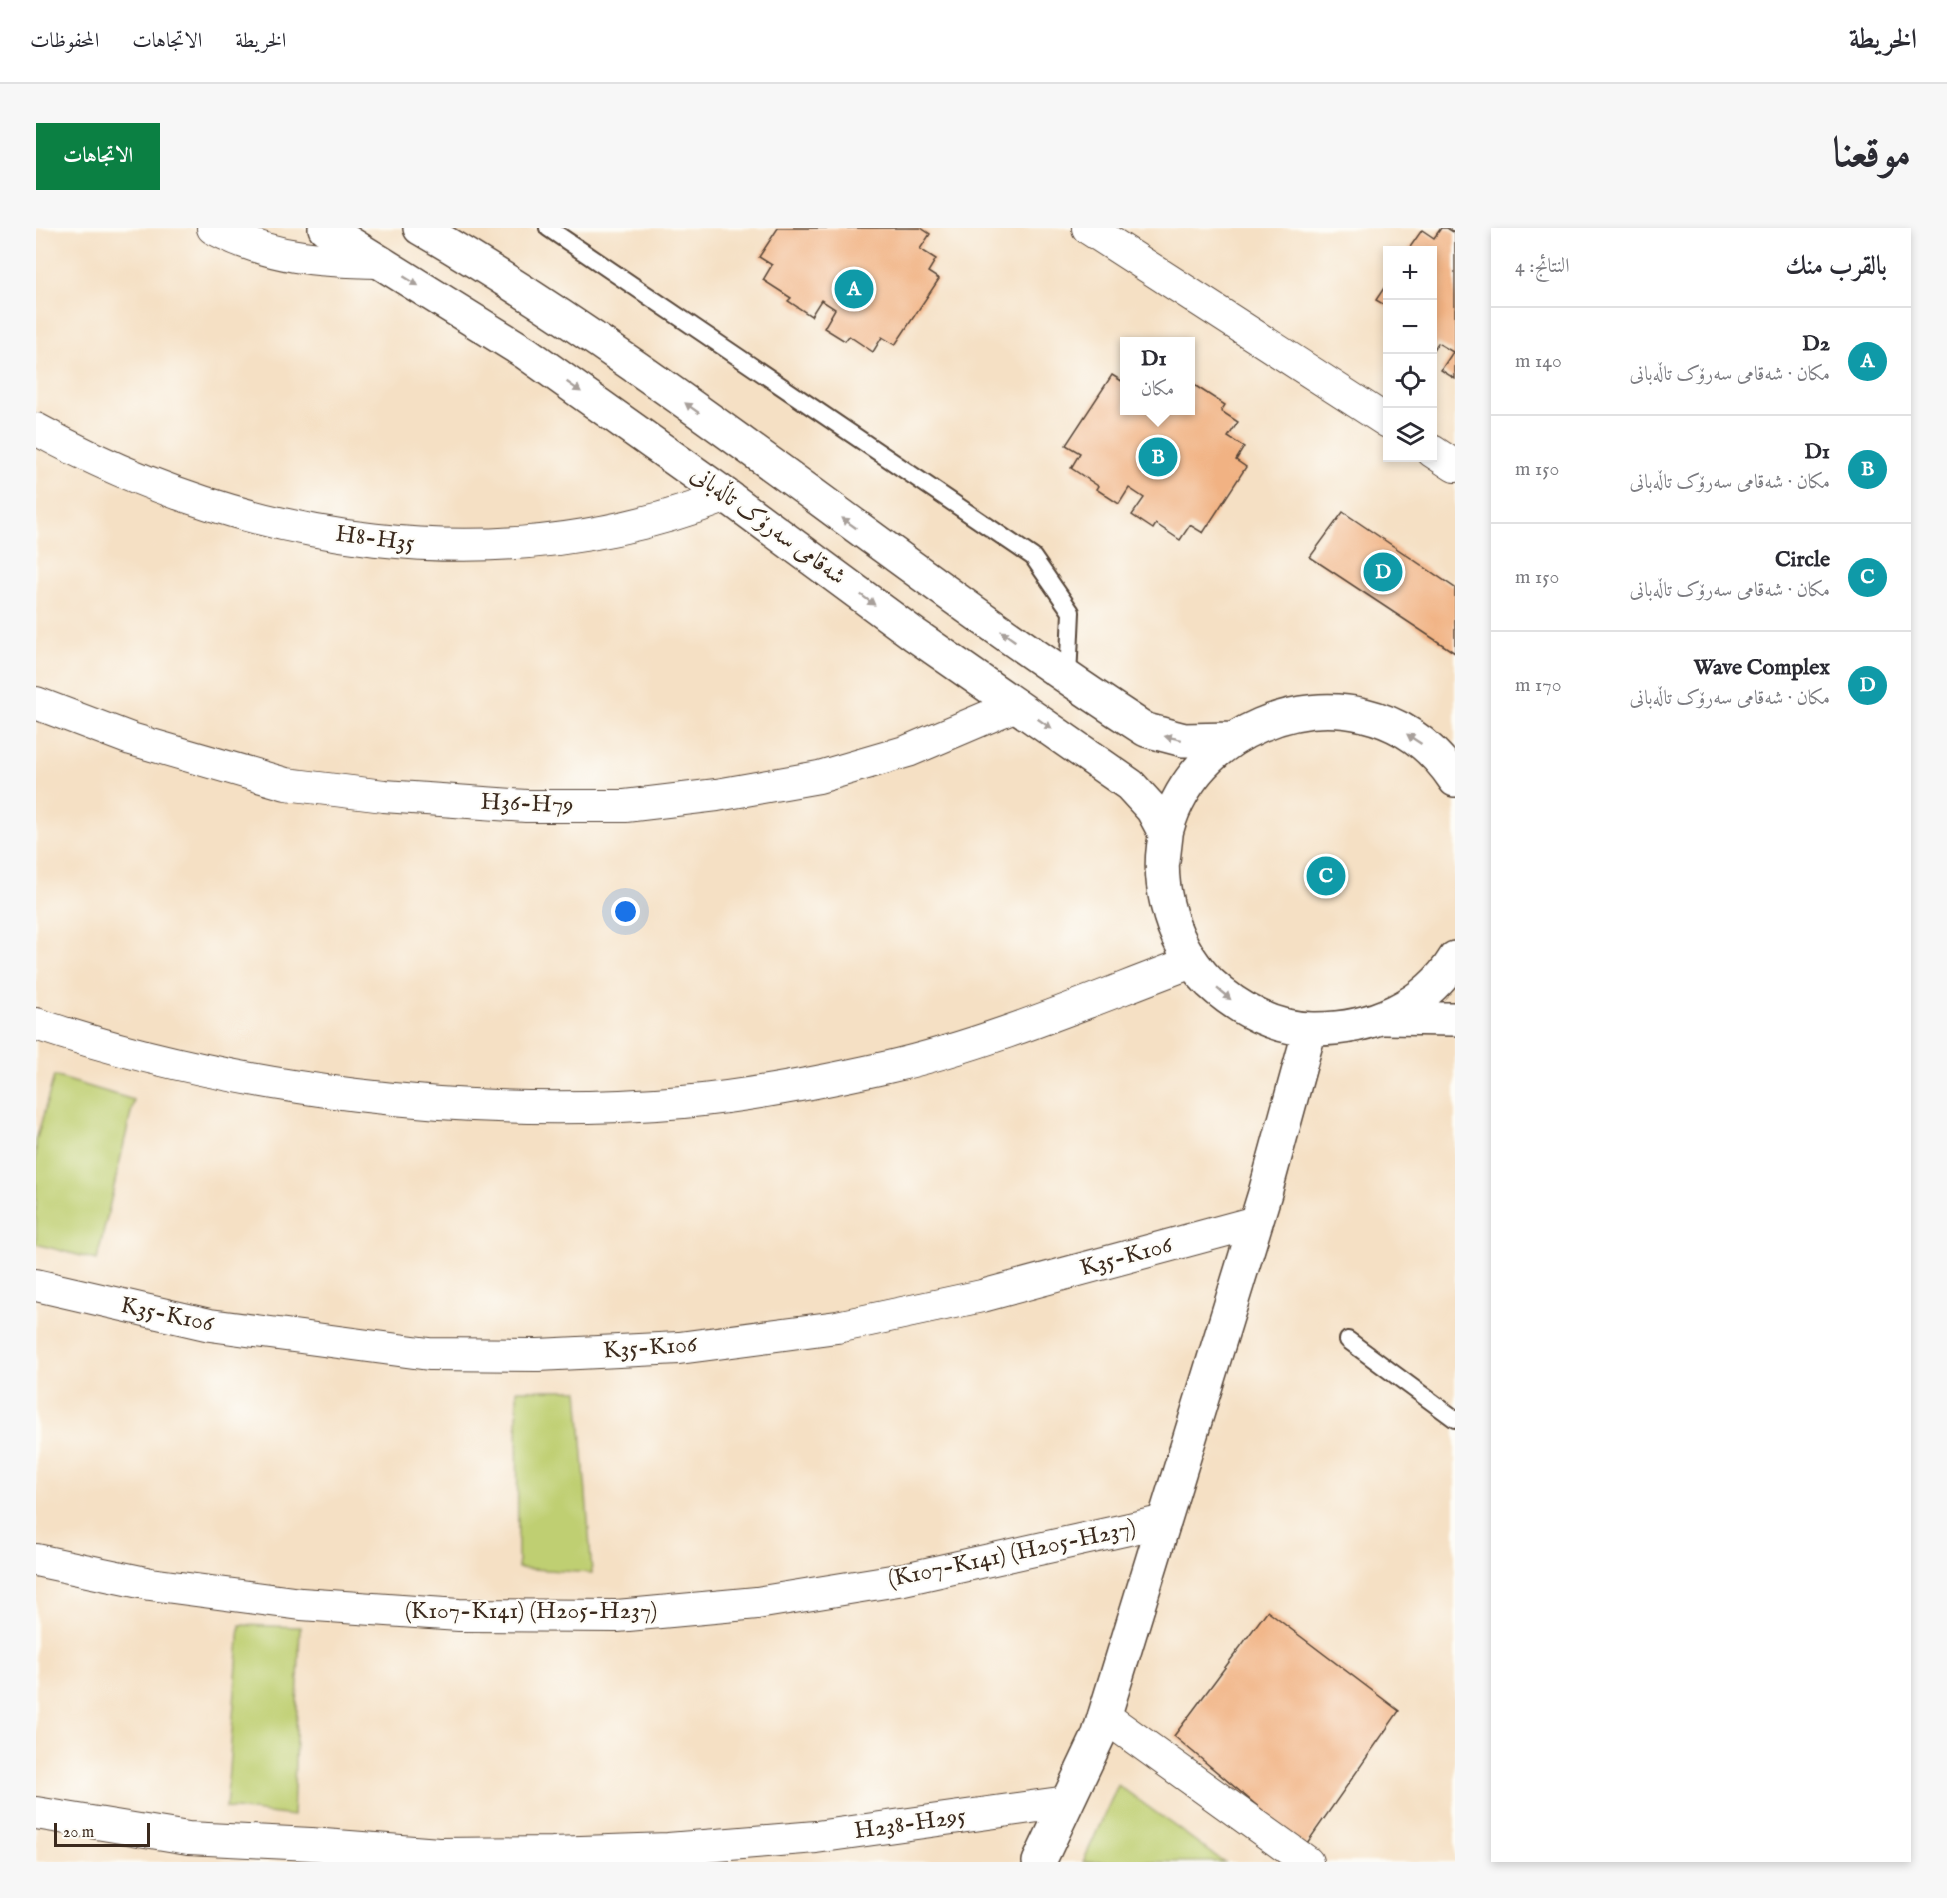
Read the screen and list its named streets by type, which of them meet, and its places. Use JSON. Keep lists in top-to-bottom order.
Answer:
{
  "streets": {
    "street": [
      "شەقامی سەرۆک تاڵەبانی",
      "H8-H35",
      "H36-H79",
      "K35-K106",
      "(K107-K141) (H205-H237)",
      "H238-H295"
    ]
  },
  "crossings": [
    ["شەقامی سەرۆک تاڵەبانی", "H8-H35"],
    ["شەقامی سەرۆک تاڵەبانی", "H36-H79"]
  ],
  "scale_bar": "20 m",
  "page": {
    "header": "الخريطة",
    "nav": ["الخريطة", "الاتجاهات", "المحفوظات"],
    "title": "موقعنا",
    "buttons": "الاتجاهات",
    "heading": ["بالقرب منك", "النتائج: 4"],
    "map_buttons": ["+", "−"],
    "pins": [
      "A",
      "B",
      "D",
      "C"
    ],
    "list": [
      {
        "mark": "A",
        "name": "D2",
        "note": "مكان · شەقامی سەرۆک تاڵەبانی",
        "value": "140 m"
      },
      {
        "mark": "B",
        "name": "D1",
        "note": "مكان · شەقامی سەرۆک تاڵەبانی",
        "value": "150 m"
      },
      {
        "mark": "C",
        "name": "Circle",
        "note": "مكان · شەقامی سەرۆک تاڵەبانی",
        "value": "150 m"
      },
      {
        "mark": "D",
        "name": "Wave Complex",
        "note": "مكان · شەقامی سەرۆک تاڵەبانی",
        "value": "170 m"
      }
    ],
    "popup": ["D1", "مكان"],
    "scale": "20 m"
  }
}
